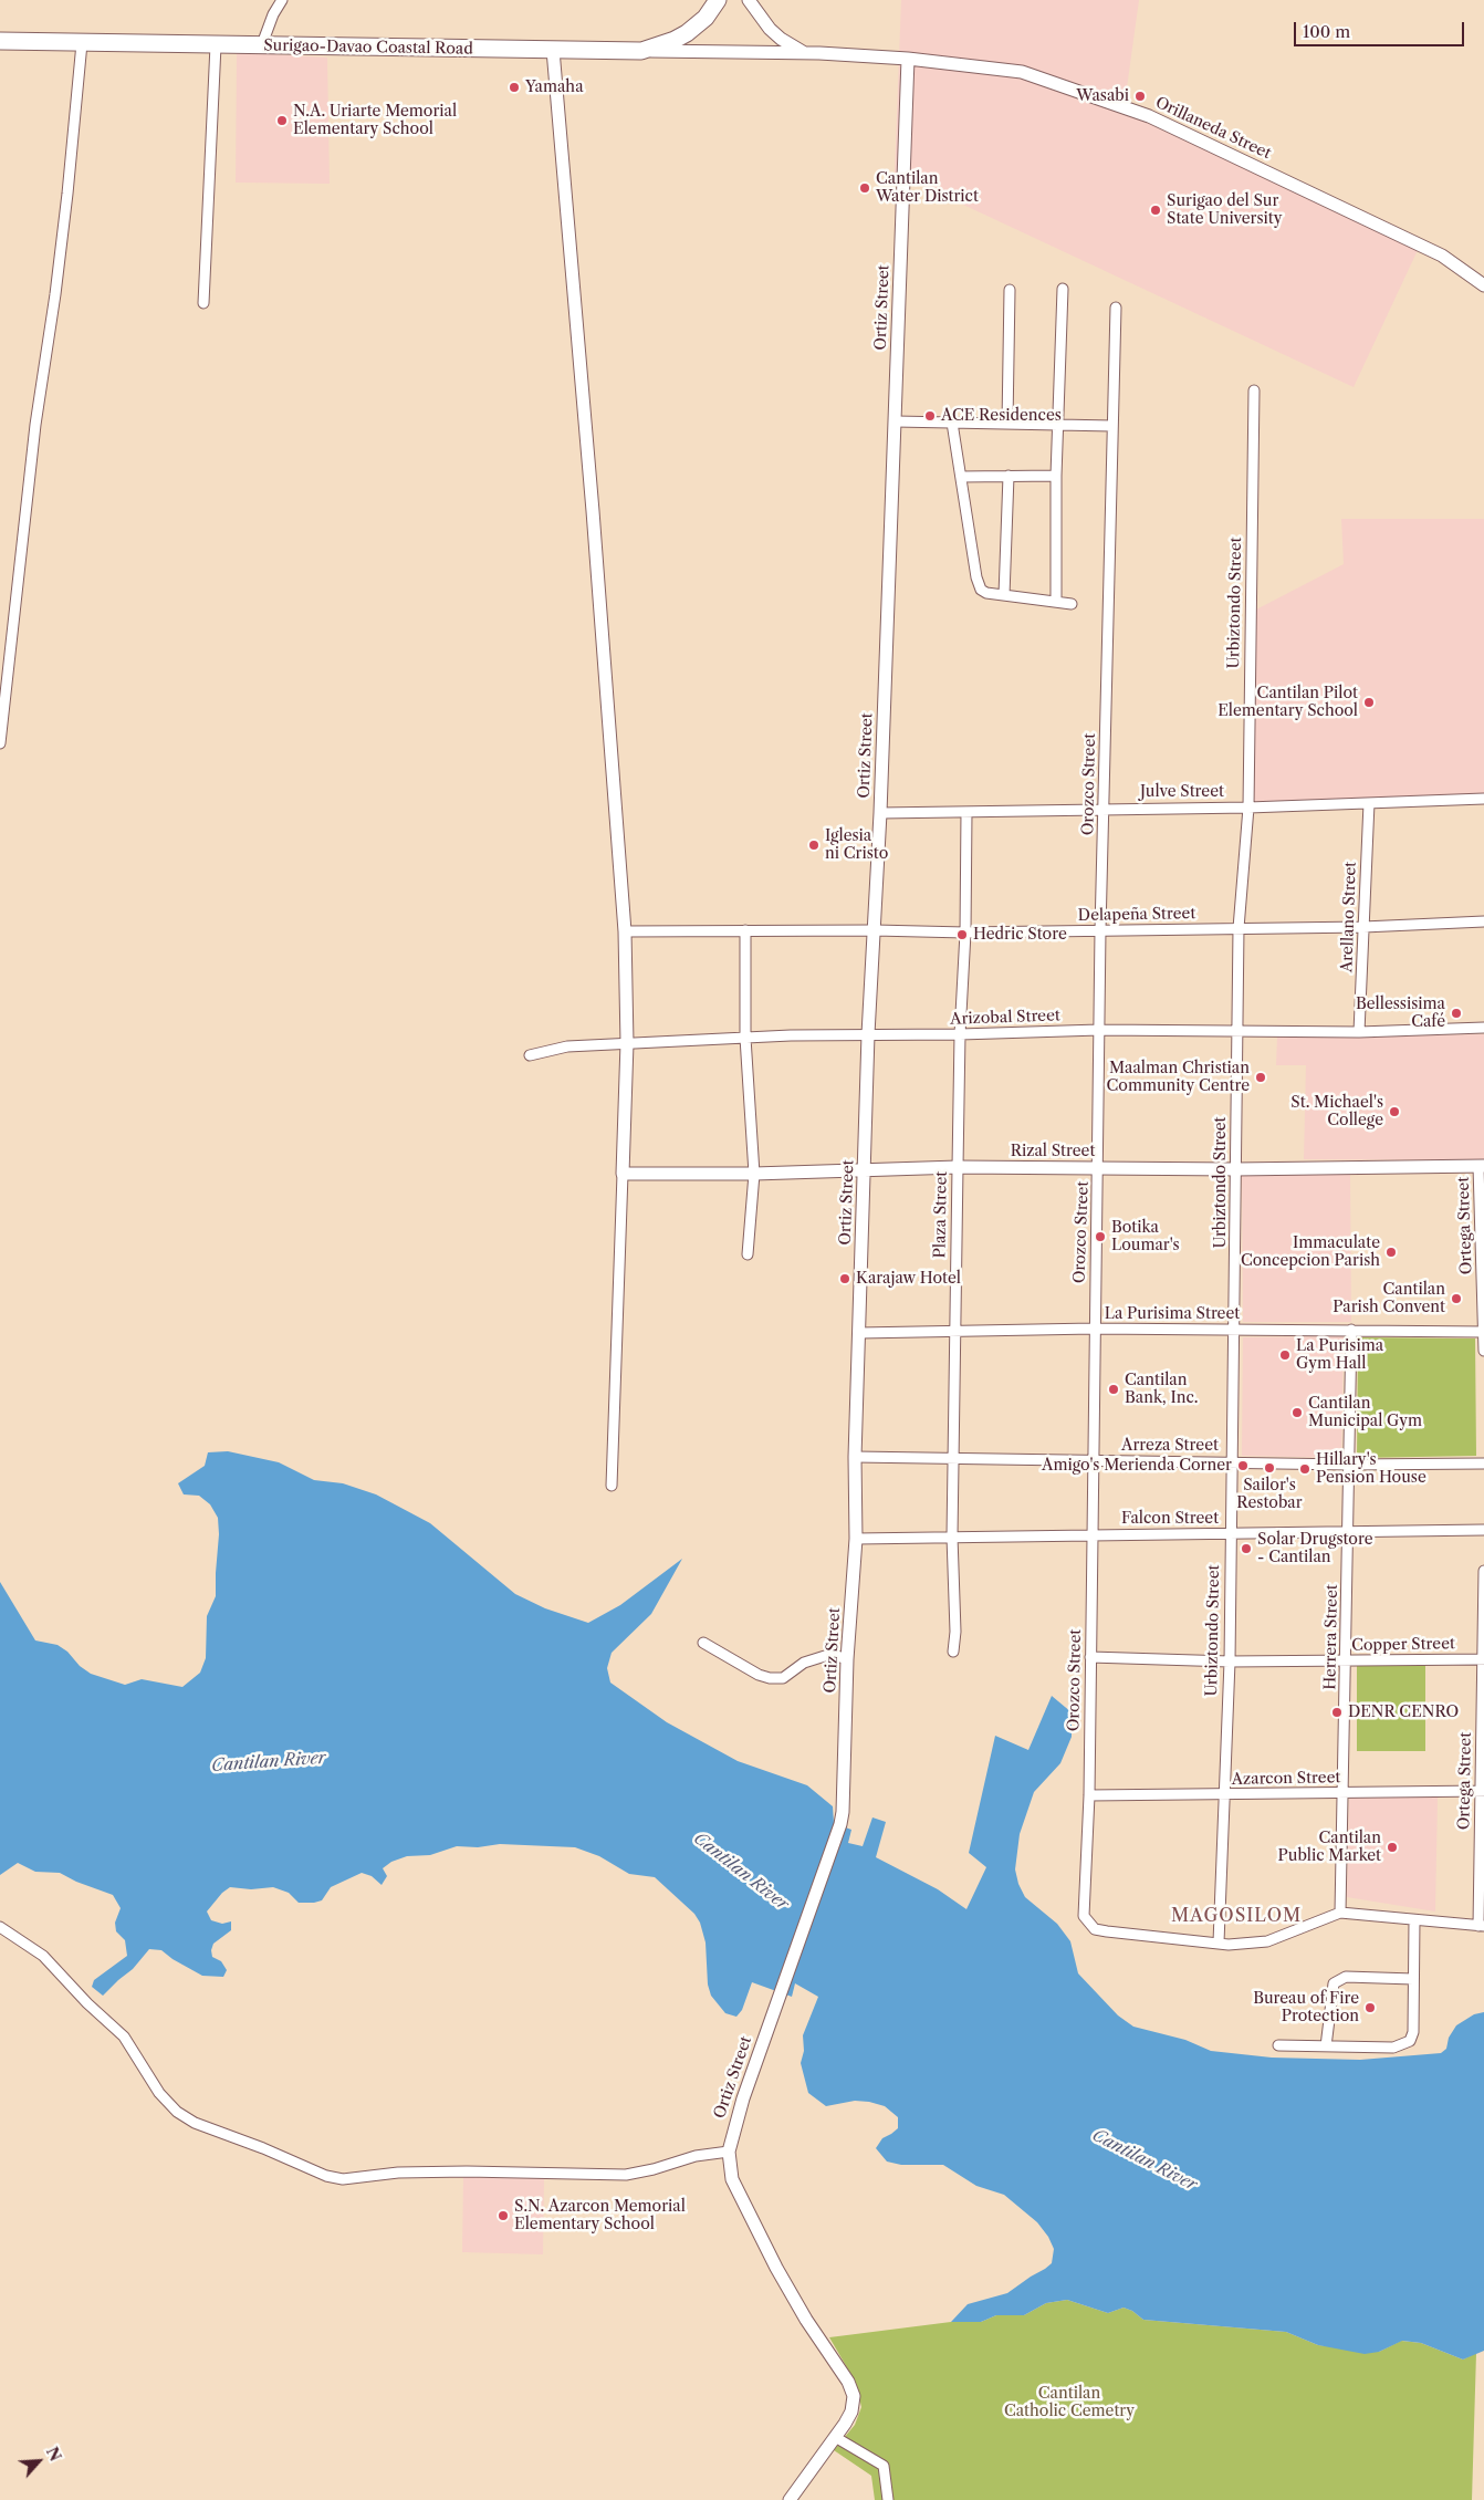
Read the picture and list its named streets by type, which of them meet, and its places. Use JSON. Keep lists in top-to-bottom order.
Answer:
{
  "streets": {
    "highway": ["Surigao-Davao Coastal Road"],
    "street": [
      "Orillaneda Street",
      "Ortiz Street",
      "Urbiztondo Street",
      "Orozco Street",
      "Julve Street",
      "Delapeña Street",
      "Arellano Street",
      "Arizobal Street",
      "Rizal Street",
      "Plaza Street",
      "Ortega Street",
      "La Purisima Street",
      "Arreza Street",
      "Falcon Street",
      "Herrera Street",
      "Copper Street",
      "Azarcon Street"
    ]
  },
  "crossings": [
    ["Surigao-Davao Coastal Road", "Orillaneda Street"],
    ["Orillaneda Street", "Ortiz Street"],
    ["Ortiz Street", "Julve Street"],
    ["Ortiz Street", "Delapeña Street"],
    ["Ortiz Street", "Arizobal Street"],
    ["Ortiz Street", "Rizal Street"],
    ["Ortiz Street", "La Purisima Street"],
    ["Ortiz Street", "Arreza Street"],
    ["Ortiz Street", "Falcon Street"],
    ["Urbiztondo Street", "Orozco Street"],
    ["Urbiztondo Street", "Julve Street"],
    ["Urbiztondo Street", "Delapeña Street"],
    ["Urbiztondo Street", "Arizobal Street"],
    ["Urbiztondo Street", "Rizal Street"],
    ["Urbiztondo Street", "La Purisima Street"],
    ["Urbiztondo Street", "Arreza Street"],
    ["Urbiztondo Street", "Falcon Street"],
    ["Urbiztondo Street", "Copper Street"],
    ["Urbiztondo Street", "Azarcon Street"],
    ["Orozco Street", "Julve Street"],
    ["Orozco Street", "Delapeña Street"],
    ["Orozco Street", "Arizobal Street"],
    ["Orozco Street", "Rizal Street"],
    ["Orozco Street", "La Purisima Street"],
    ["Orozco Street", "Arreza Street"],
    ["Orozco Street", "Falcon Street"],
    ["Orozco Street", "Herrera Street"],
    ["Orozco Street", "Copper Street"],
    ["Orozco Street", "Azarcon Street"],
    ["Julve Street", "Arellano Street"],
    ["Julve Street", "Plaza Street"],
    ["Delapeña Street", "Arellano Street"],
    ["Delapeña Street", "Plaza Street"],
    ["Arellano Street", "Arizobal Street"],
    ["Arizobal Street", "Plaza Street"],
    ["Rizal Street", "Plaza Street"],
    ["Rizal Street", "Ortega Street"],
    ["Plaza Street", "La Purisima Street"],
    ["Plaza Street", "Arreza Street"],
    ["Plaza Street", "Falcon Street"],
    ["Ortega Street", "La Purisima Street"],
    ["Ortega Street", "Copper Street"],
    ["Ortega Street", "Azarcon Street"],
    ["La Purisima Street", "Herrera Street"],
    ["Arreza Street", "Herrera Street"],
    ["Falcon Street", "Herrera Street"],
    ["Herrera Street", "Copper Street"],
    ["Herrera Street", "Azarcon Street"]
  ],
  "districts": ["MAGOSILOM"],
  "water": ["Cantilan River"],
  "parks": ["Cantilan Catholic Cemetry"],
  "places": [
    "Yamaha",
    "Wasabi",
    "N.A. Uriarte Memorial Elementary School",
    "Cantilan Water District",
    "Surigao del Sur State University",
    "ACE Residences",
    "Cantilan Pilot Elementary School",
    "Iglesia ni Cristo",
    "Hedric Store",
    "Bellessisima Café",
    "Maalman Christian Community Centre",
    "St. Michael's College",
    "Botika Loumar's",
    "Immaculate Concepcion Parish",
    "Karajaw Hotel",
    "Cantilan Parish Convent",
    "La Purisima Gym Hall",
    "Cantilan Bank, Inc.",
    "Cantilan Municipal Gym",
    "Amigo's Merienda Corner",
    "Sailor's Restobar",
    "Hillary's Pension House",
    "Solar Drugstore - Cantilan",
    "DENR CENRO",
    "Cantilan Public Market",
    "Bureau of Fire Protection",
    "S.N. Azarcon Memorial Elementary School"
  ],
  "scale_bar": "100 m",
  "north": "top right"
}
